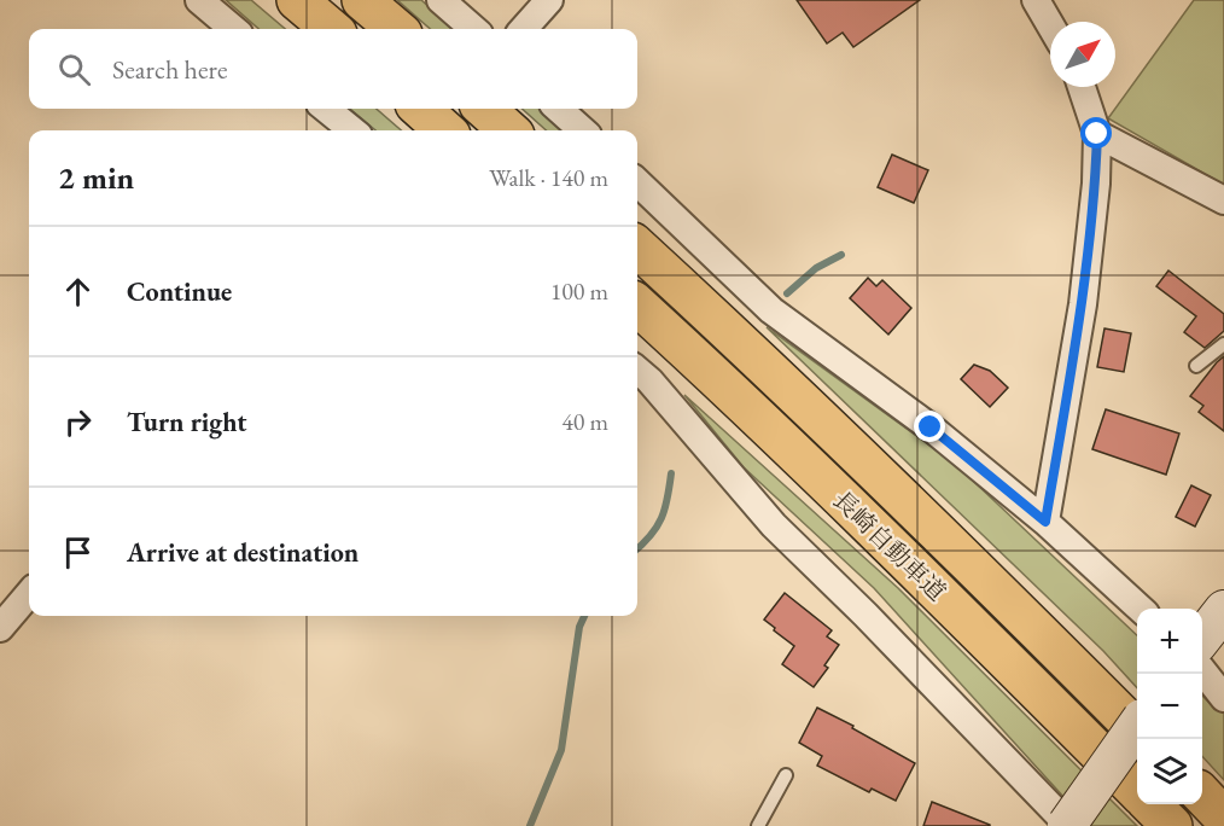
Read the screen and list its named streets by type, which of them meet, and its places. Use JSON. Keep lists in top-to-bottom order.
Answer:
{
  "streets": {
    "highway": ["長崎自動車道"]
  },
  "north": "top right",
  "page": {
    "search": "Search here",
    "heading": ["2 min", "Walk · 140 m"],
    "list": [
      ["Continue", "100 m"],
      ["Turn right", "40 m"],
      "Arrive at destination"
    ],
    "map_buttons": ["+", "−"]
  }
}
